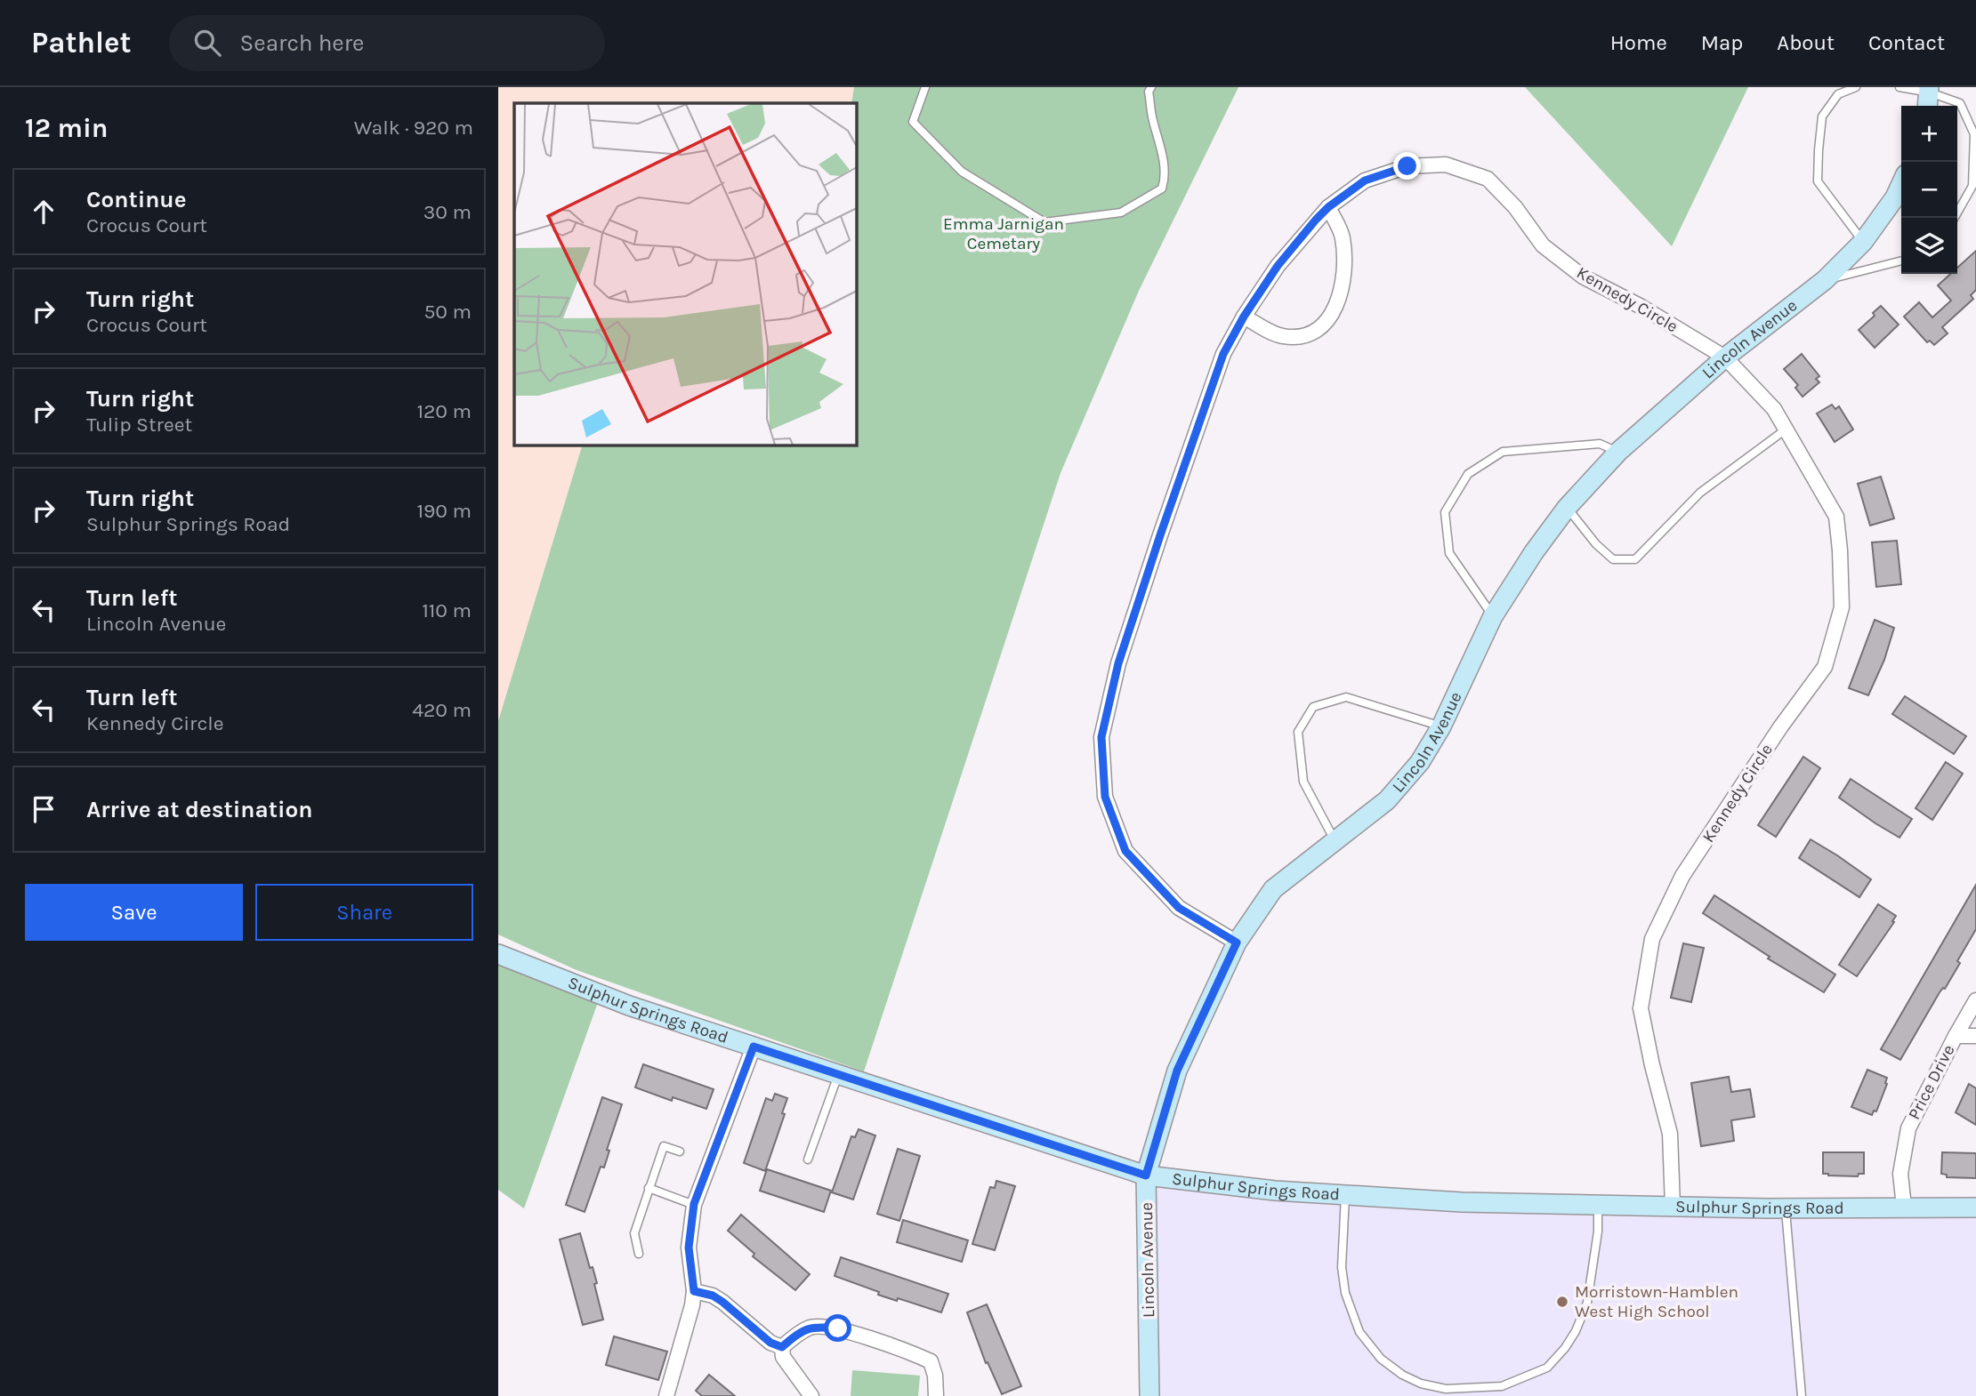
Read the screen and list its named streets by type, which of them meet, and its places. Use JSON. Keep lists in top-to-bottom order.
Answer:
{
  "streets": {
    "street": [
      "Kennedy Circle",
      "Lincoln Avenue",
      "Sulphur Springs Road",
      "Price Drive"
    ]
  },
  "crossings": [
    ["Kennedy Circle", "Lincoln Avenue"],
    ["Kennedy Circle", "Sulphur Springs Road"],
    ["Lincoln Avenue", "Sulphur Springs Road"],
    ["Sulphur Springs Road", "Price Drive"]
  ],
  "parks": ["Emma Jarnigan Cemetary"],
  "places": ["Morristown-Hamblen West High School"],
  "page": {
    "header": "Pathlet",
    "search": "Search here",
    "nav": [
      "Home",
      "Map",
      "About",
      "Contact"
    ],
    "heading": ["12 min", "Walk · 920 m"],
    "map_buttons": ["+", "−"],
    "list": [
      ["Continue", "Crocus Court", "30 m"],
      ["Turn right", "Crocus Court", "50 m"],
      ["Turn right", "Tulip Street", "120 m"],
      ["Turn right", "Sulphur Springs Road", "190 m"],
      ["Turn left", "Lincoln Avenue", "110 m"],
      ["Turn left", "Kennedy Circle", "420 m"],
      "Arrive at destination"
    ],
    "buttons": ["Save", "Share"]
  }
}
